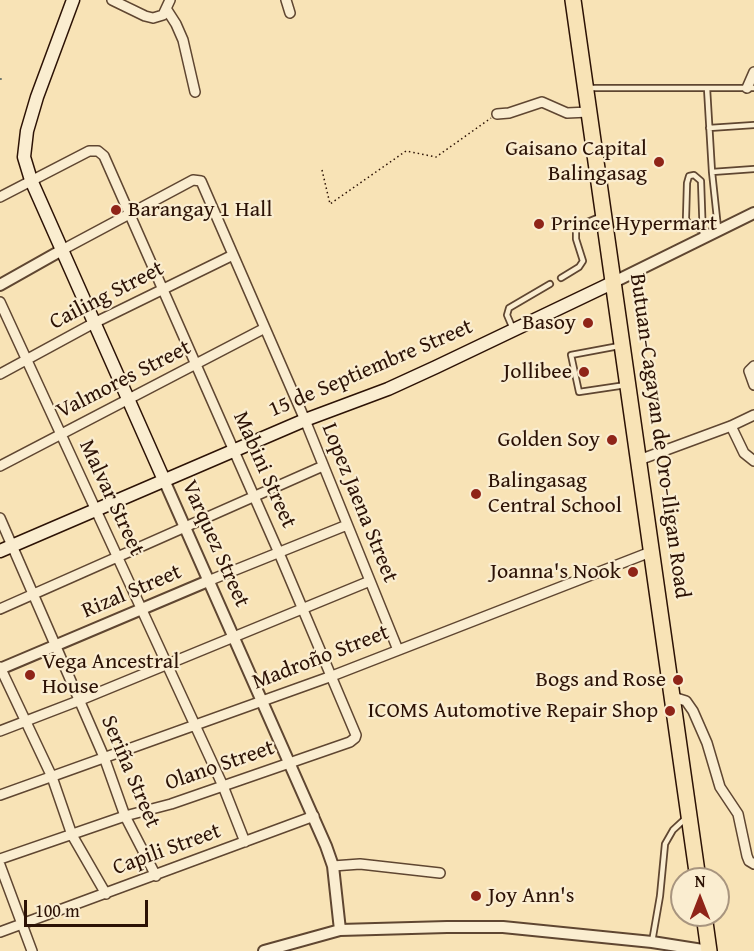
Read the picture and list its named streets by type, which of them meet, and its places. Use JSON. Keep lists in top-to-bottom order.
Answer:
{
  "streets": {
    "highway": ["Butuan-Cagayan de Oro-Iligan Road"],
    "main road": ["15 de Septiembre Street", "Varquez Street"],
    "street": [
      "Cailing Street",
      "Valmores Street",
      "Mabini Street",
      "Malvar Street",
      "Lopez Jaena Street",
      "Rizal Street",
      "Madroño Street",
      "Olano Street",
      "Seriña Street",
      "Capili Street"
    ]
  },
  "crossings": [
    ["Cailing Street", "Mabini Street"],
    ["Cailing Street", "Malvar Street"],
    ["Cailing Street", "Lopez Jaena Street"],
    ["Cailing Street", "Varquez Street"],
    ["15 de Septiembre Street", "Butuan-Cagayan de Oro-Iligan Road"],
    ["15 de Septiembre Street", "Mabini Street"],
    ["15 de Septiembre Street", "Malvar Street"],
    ["15 de Septiembre Street", "Lopez Jaena Street"],
    ["15 de Septiembre Street", "Varquez Street"],
    ["15 de Septiembre Street", "Seriña Street"],
    ["Valmores Street", "Mabini Street"],
    ["Valmores Street", "Malvar Street"],
    ["Valmores Street", "Lopez Jaena Street"],
    ["Valmores Street", "Varquez Street"],
    ["Butuan-Cagayan de Oro-Iligan Road", "Madroño Street"],
    ["Mabini Street", "Lopez Jaena Street"],
    ["Mabini Street", "Varquez Street"],
    ["Mabini Street", "Rizal Street"],
    ["Mabini Street", "Madroño Street"],
    ["Mabini Street", "Olano Street"],
    ["Malvar Street", "Rizal Street"],
    ["Malvar Street", "Madroño Street"],
    ["Malvar Street", "Olano Street"],
    ["Malvar Street", "Capili Street"],
    ["Lopez Jaena Street", "Rizal Street"],
    ["Lopez Jaena Street", "Madroño Street"],
    ["Varquez Street", "Rizal Street"],
    ["Varquez Street", "Madroño Street"],
    ["Varquez Street", "Olano Street"],
    ["Varquez Street", "Capili Street"],
    ["Rizal Street", "Seriña Street"],
    ["Madroño Street", "Seriña Street"],
    ["Olano Street", "Seriña Street"],
    ["Seriña Street", "Capili Street"]
  ],
  "places": [
    "Gaisano Capital Balingasag",
    "Barangay 1 Hall",
    "Prince Hypermart",
    "Basoy",
    "Jollibee",
    "Golden Soy",
    "Balingasag Central School",
    "Joanna's Nook",
    "Vega Ancestral House",
    "Bogs and Rose",
    "ICOMS Automotive Repair Shop",
    "Joy Ann's"
  ],
  "scale_bar": "100 m",
  "north": "top"
}
